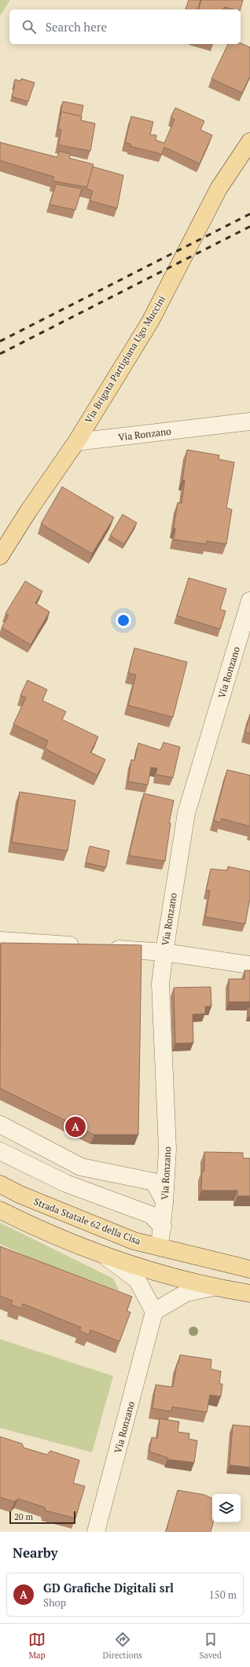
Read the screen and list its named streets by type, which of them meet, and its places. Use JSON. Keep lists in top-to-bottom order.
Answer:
{
  "streets": {
    "main road": ["Via Brigata Partigiana Ugo Muccini", "Strada Statale 62 della Cisa"],
    "street": ["Via Ronzano"]
  },
  "crossings": [
    ["Via Brigata Partigiana Ugo Muccini", "Via Ronzano"],
    ["Via Ronzano", "Strada Statale 62 della Cisa"]
  ],
  "scale_bar": "20 m",
  "page": {
    "search": "Search here",
    "pins": "A",
    "scale": "20 m",
    "heading": "Nearby",
    "list": [
      {
        "mark": "A",
        "name": "GD Grafiche Digitali srl",
        "note": "Shop",
        "value": "150 m"
      }
    ],
    "nav": ["Map", "Directions", "Saved"]
  }
}
